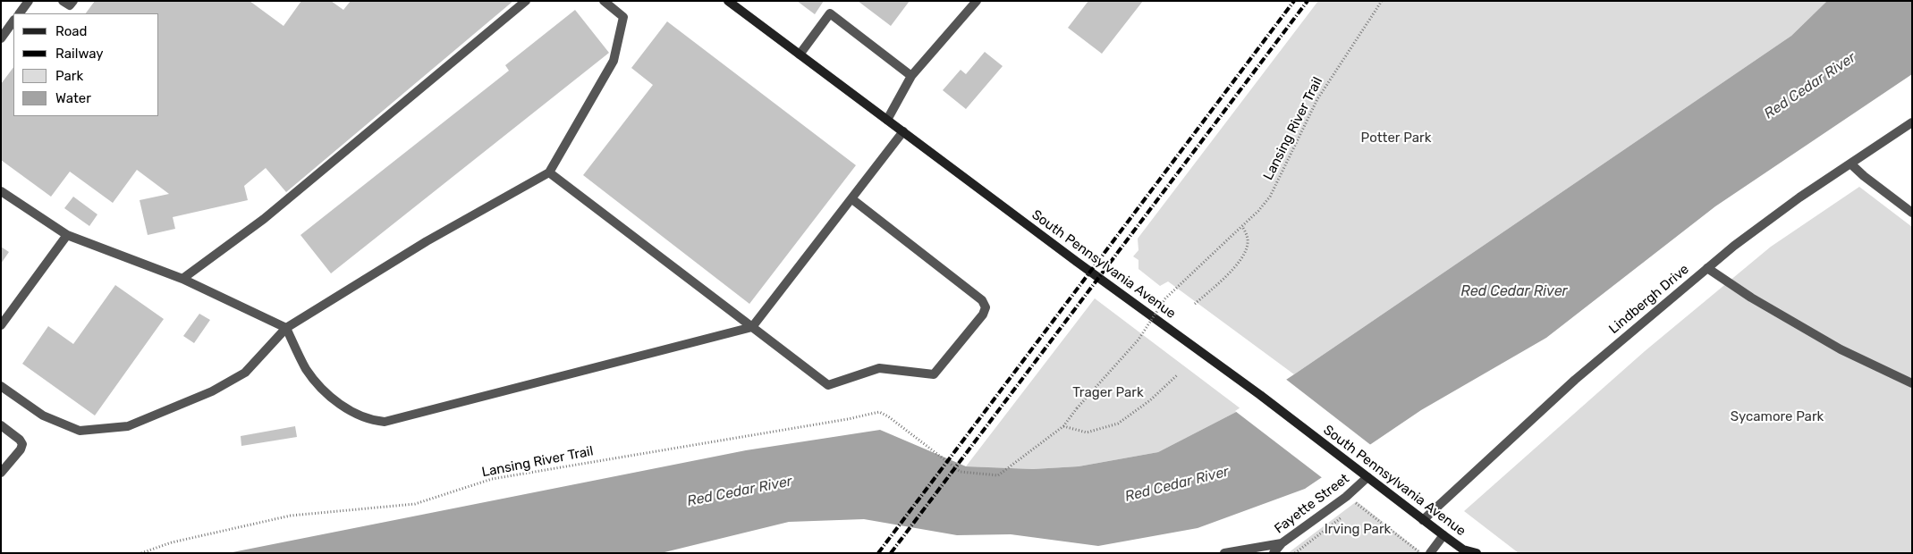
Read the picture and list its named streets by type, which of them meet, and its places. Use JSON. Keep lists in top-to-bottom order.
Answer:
{
  "streets": {
    "main road": ["South Pennsylvania Avenue"],
    "street": ["Lindbergh Drive", "Fayette Street"],
    "path": ["Lansing River Trail"]
  },
  "crossings": [
    ["South Pennsylvania Avenue", "Lindbergh Drive"],
    ["South Pennsylvania Avenue", "Fayette Street"]
  ],
  "water": ["Red Cedar River"],
  "parks": [
    "Potter Park",
    "Trager Park",
    "Sycamore Park",
    "Irving Park"
  ],
  "legend": [
    "Road",
    "Railway",
    "Park",
    "Water"
  ]
}
